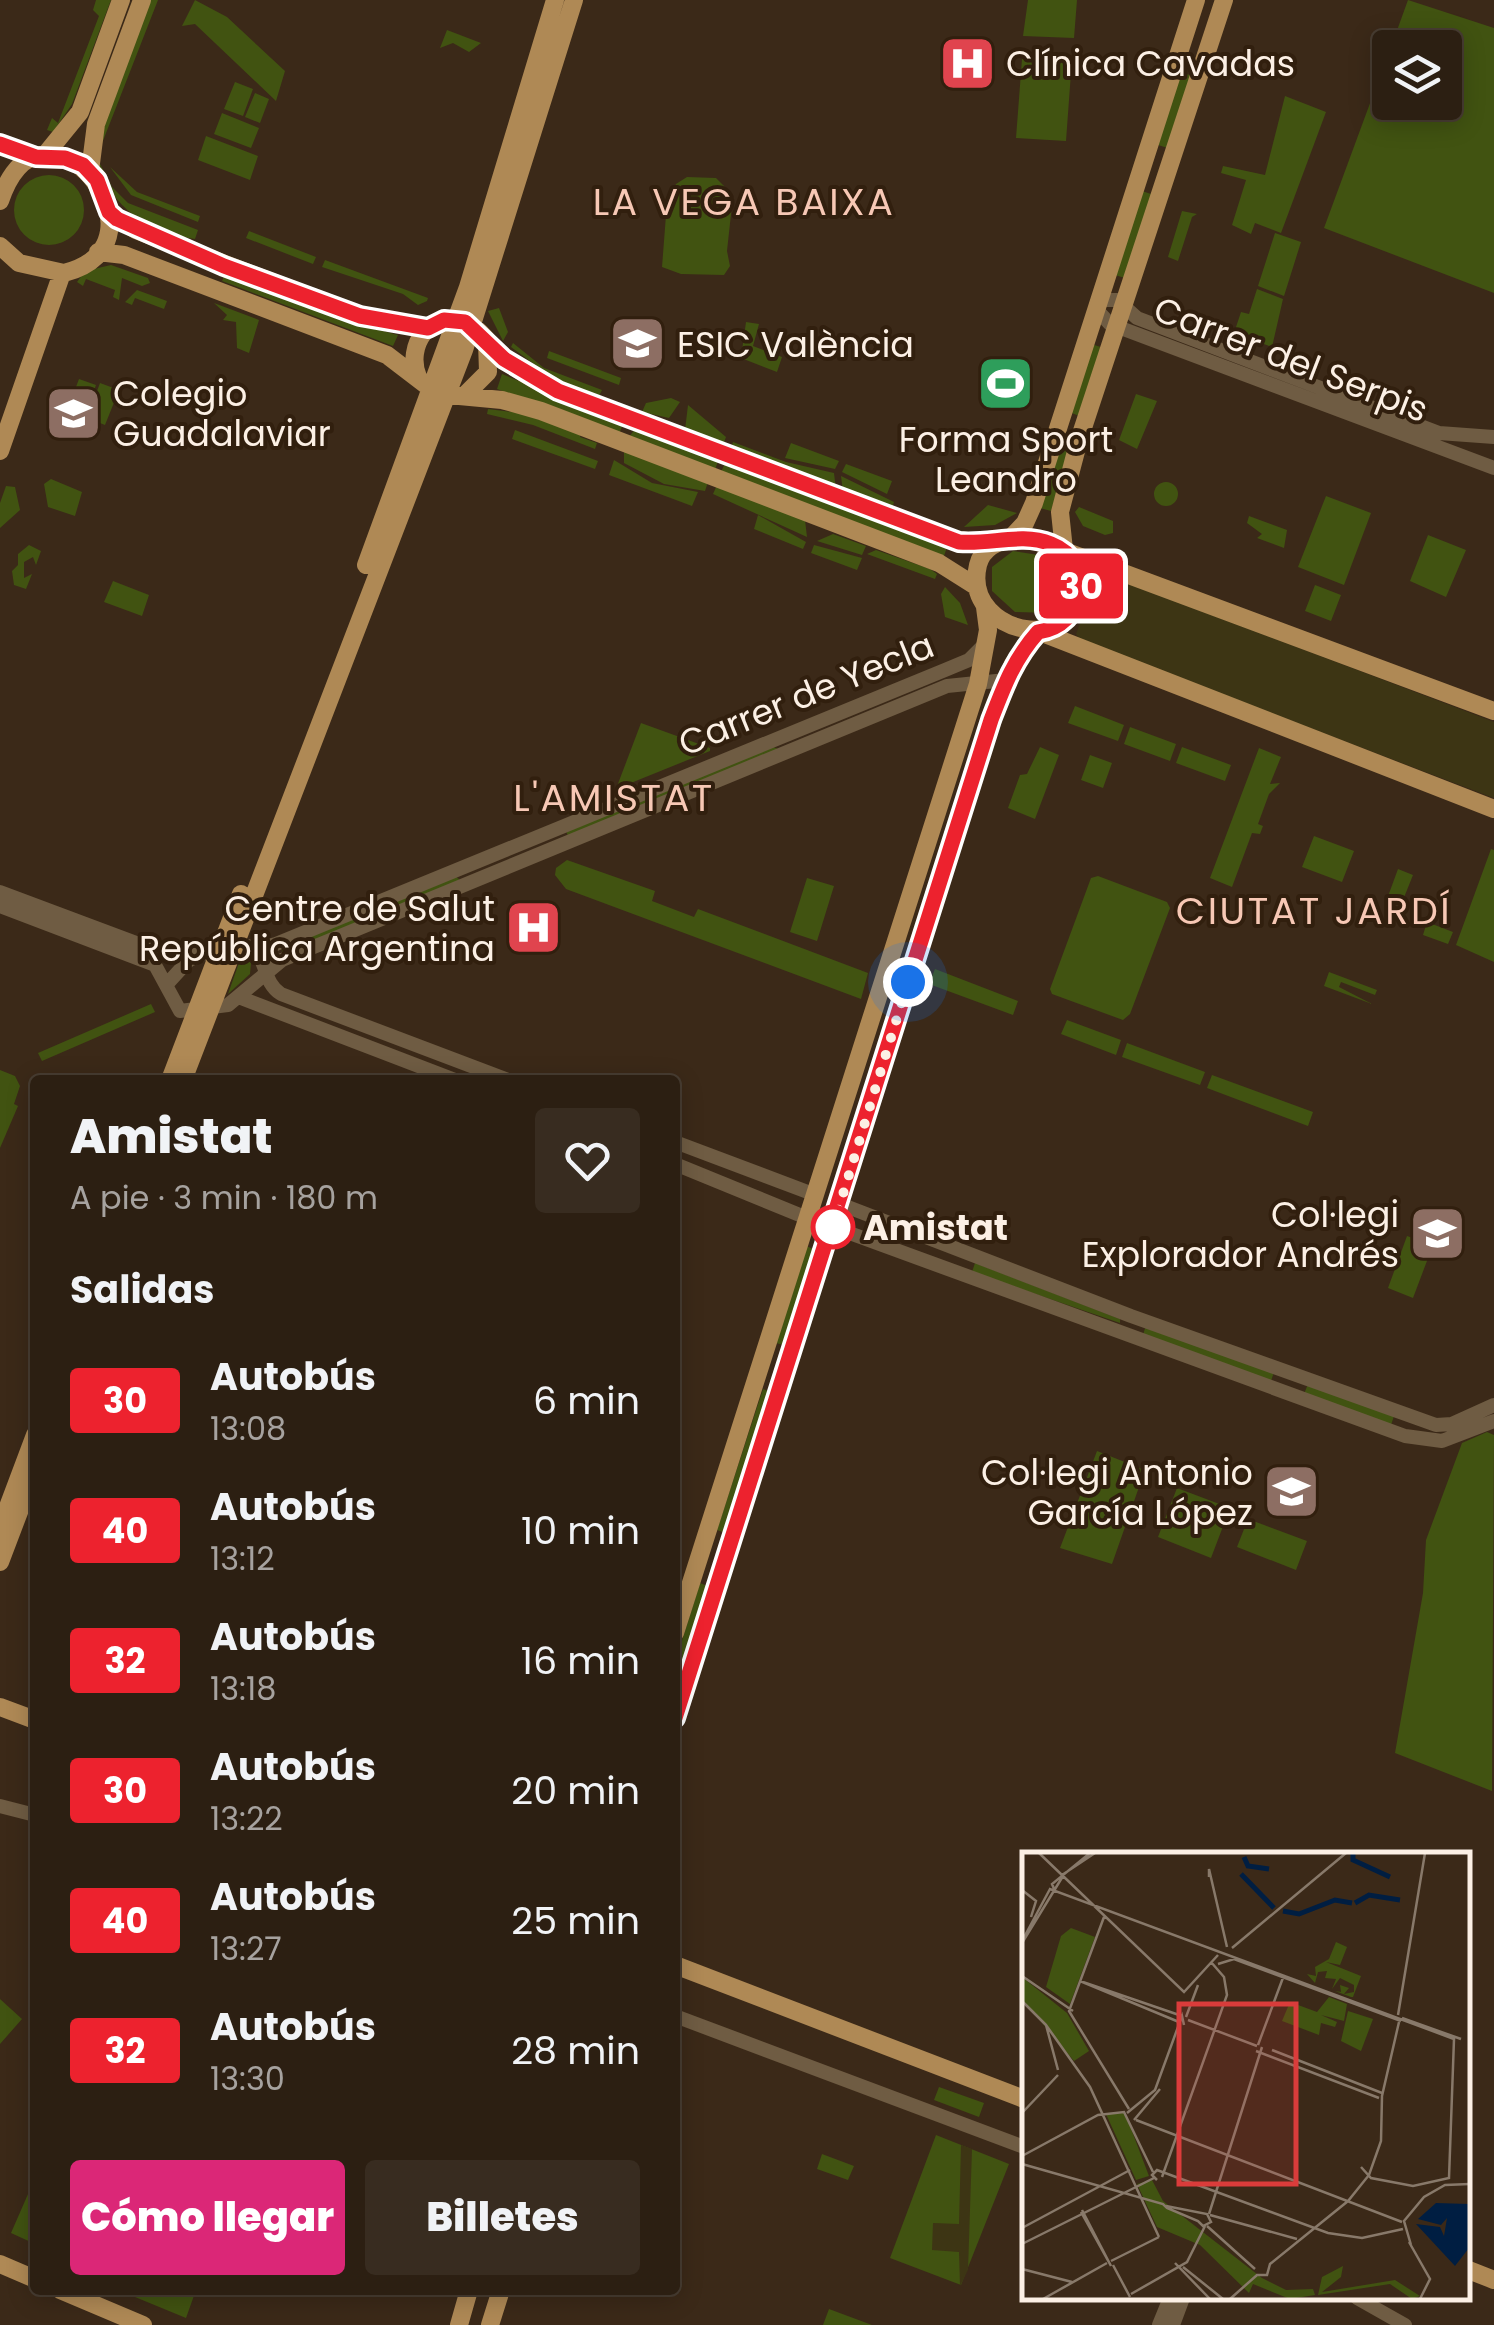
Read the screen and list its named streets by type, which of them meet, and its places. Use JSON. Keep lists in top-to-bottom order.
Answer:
{
  "streets": {
    "street": ["Carrer del Serpis", "Carrer de Yecla"]
  },
  "districts": ["LA VEGA BAIXA", "L'AMISTAT", "CIUTAT JARDÍ"],
  "places": {
    "hospital": ["Clínica Cavadas", "Centre de Salut República Argentina"],
    "school or university": [
      "ESIC València",
      "Colegio Guadalaviar",
      "Col·legi Explorador Andrés",
      "Col·legi Antonio García López"
    ],
    "sports": ["Forma Sport Leandro"],
    "other": ["Amistat"]
  },
  "lines": ["bus line 30"],
  "page": {
    "on_map": "30",
    "heading": [
      ["Amistat", "A pie · 3 min · 180 m"],
      "Salidas"
    ],
    "list": [
      {
        "mark": "30",
        "name": "Autobús",
        "note": "13:08",
        "value": "6 min"
      },
      {
        "mark": "40",
        "name": "Autobús",
        "note": "13:12",
        "value": "10 min"
      },
      {
        "mark": "32",
        "name": "Autobús",
        "note": "13:18",
        "value": "16 min"
      },
      {
        "mark": "30",
        "name": "Autobús",
        "note": "13:22",
        "value": "20 min"
      },
      {
        "mark": "40",
        "name": "Autobús",
        "note": "13:27",
        "value": "25 min"
      },
      {
        "mark": "32",
        "name": "Autobús",
        "note": "13:30",
        "value": "28 min"
      }
    ],
    "buttons": ["Cómo llegar", "Billetes"]
  }
}
